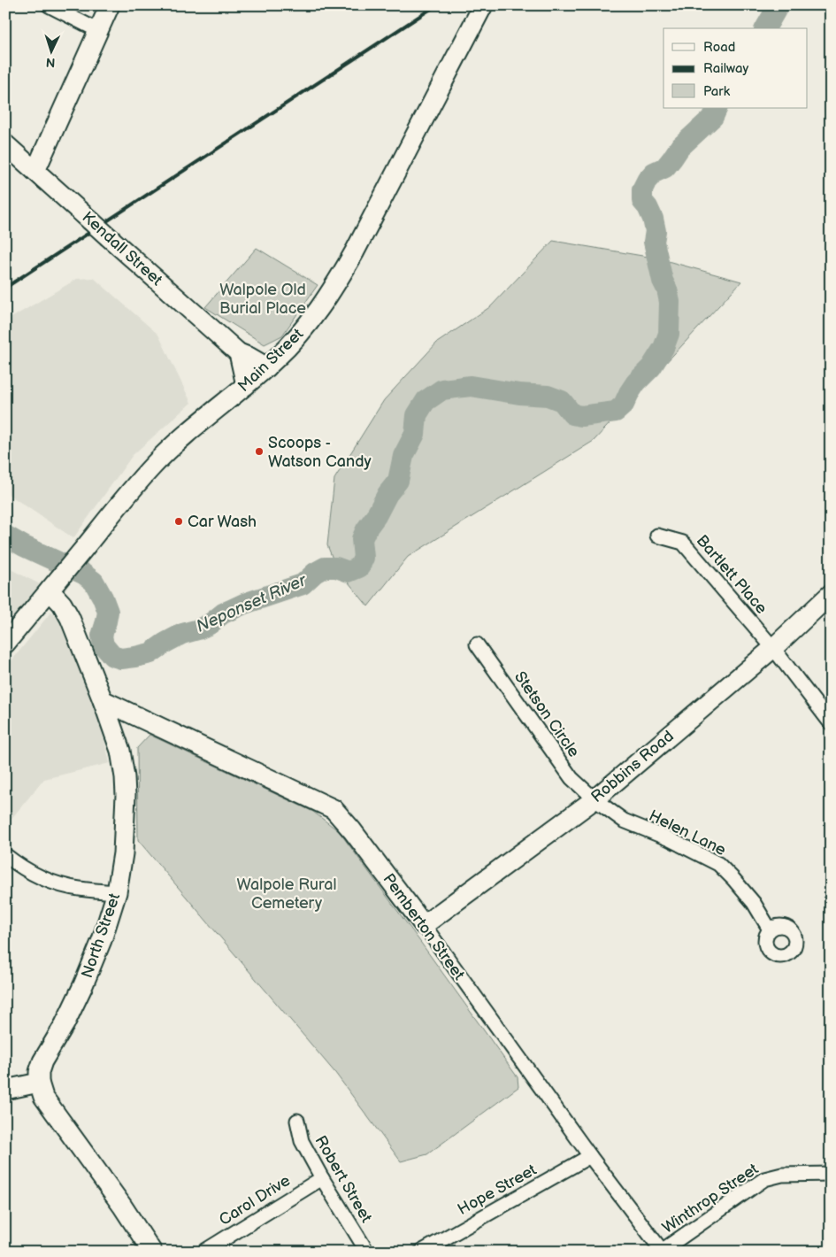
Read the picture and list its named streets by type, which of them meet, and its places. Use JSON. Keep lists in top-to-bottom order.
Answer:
{
  "streets": {
    "street": [
      "Kendall Street",
      "Main Street",
      "Bartlett Place",
      "Stetson Circle",
      "Robbins Road",
      "Helen Lane",
      "Pemberton Street",
      "North Street",
      "Robert Street",
      "Hope Street",
      "Winthrop Street",
      "Carol Drive"
    ]
  },
  "crossings": [
    ["Kendall Street", "Main Street"],
    ["Main Street", "North Street"],
    ["Bartlett Place", "Robbins Road"],
    ["Stetson Circle", "Robbins Road"],
    ["Stetson Circle", "Helen Lane"],
    ["Robbins Road", "Helen Lane"],
    ["Robbins Road", "Pemberton Street"],
    ["Pemberton Street", "North Street"],
    ["Pemberton Street", "Hope Street"],
    ["Pemberton Street", "Winthrop Street"],
    ["Robert Street", "Carol Drive"]
  ],
  "water": ["Neponset River"],
  "parks": ["Walpole Old Burial Place", "Walpole Rural Cemetery"],
  "places": ["Scoops - Watson Candy", "Car Wash"],
  "legend": ["Road", "Railway", "Park"],
  "north": "bottom"
}
